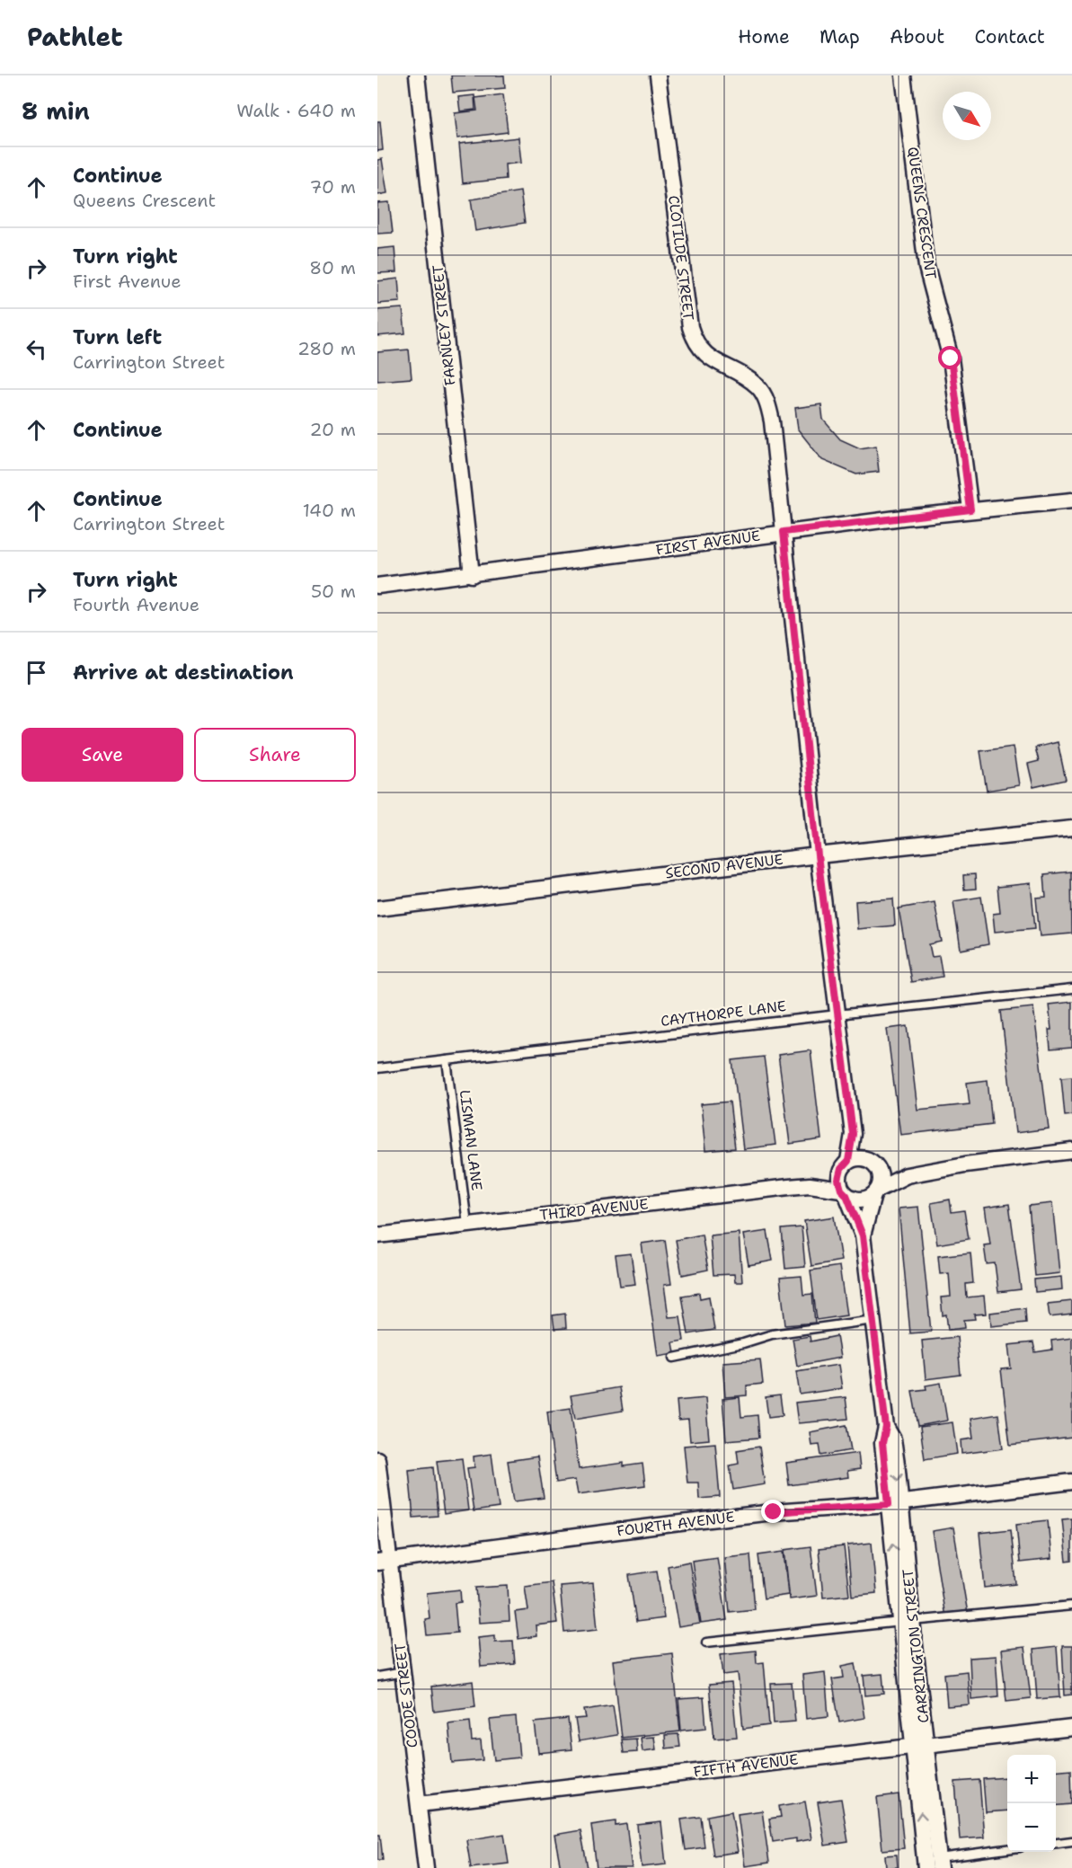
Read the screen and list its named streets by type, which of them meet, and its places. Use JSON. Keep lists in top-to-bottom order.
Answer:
{
  "streets": {
    "street": [
      "QUEENS CRESCENT",
      "CLOTILDE STREET",
      "FARNLEY STREET",
      "FIRST AVENUE",
      "SECOND AVENUE",
      "THIRD AVENUE",
      "FOURTH AVENUE",
      "CARRINGTON STREET",
      "COODE STREET",
      "FIFTH AVENUE"
    ],
    "lane": ["CAYTHORPE LANE", "LISMAN LANE"]
  },
  "crossings": [
    ["QUEENS CRESCENT", "FIRST AVENUE"],
    ["CLOTILDE STREET", "FIRST AVENUE"],
    ["FARNLEY STREET", "FIRST AVENUE"],
    ["CAYTHORPE LANE", "LISMAN LANE"],
    ["LISMAN LANE", "THIRD AVENUE"],
    ["THIRD AVENUE", "CARRINGTON STREET"],
    ["FOURTH AVENUE", "CARRINGTON STREET"],
    ["FOURTH AVENUE", "COODE STREET"],
    ["CARRINGTON STREET", "FIFTH AVENUE"],
    ["COODE STREET", "FIFTH AVENUE"]
  ],
  "north": "bottom right",
  "page": {
    "header": "Pathlet",
    "nav": [
      "Home",
      "Map",
      "About",
      "Contact"
    ],
    "heading": ["8 min", "Walk · 640 m"],
    "list": [
      ["Continue", "Queens Crescent", "70 m"],
      ["Turn right", "First Avenue", "80 m"],
      ["Turn left", "Carrington Street", "280 m"],
      ["Continue", "20 m"],
      ["Continue", "Carrington Street", "140 m"],
      ["Turn right", "Fourth Avenue", "50 m"],
      "Arrive at destination"
    ],
    "buttons": ["Save", "Share"],
    "map_buttons": ["+", "−"]
  }
}
